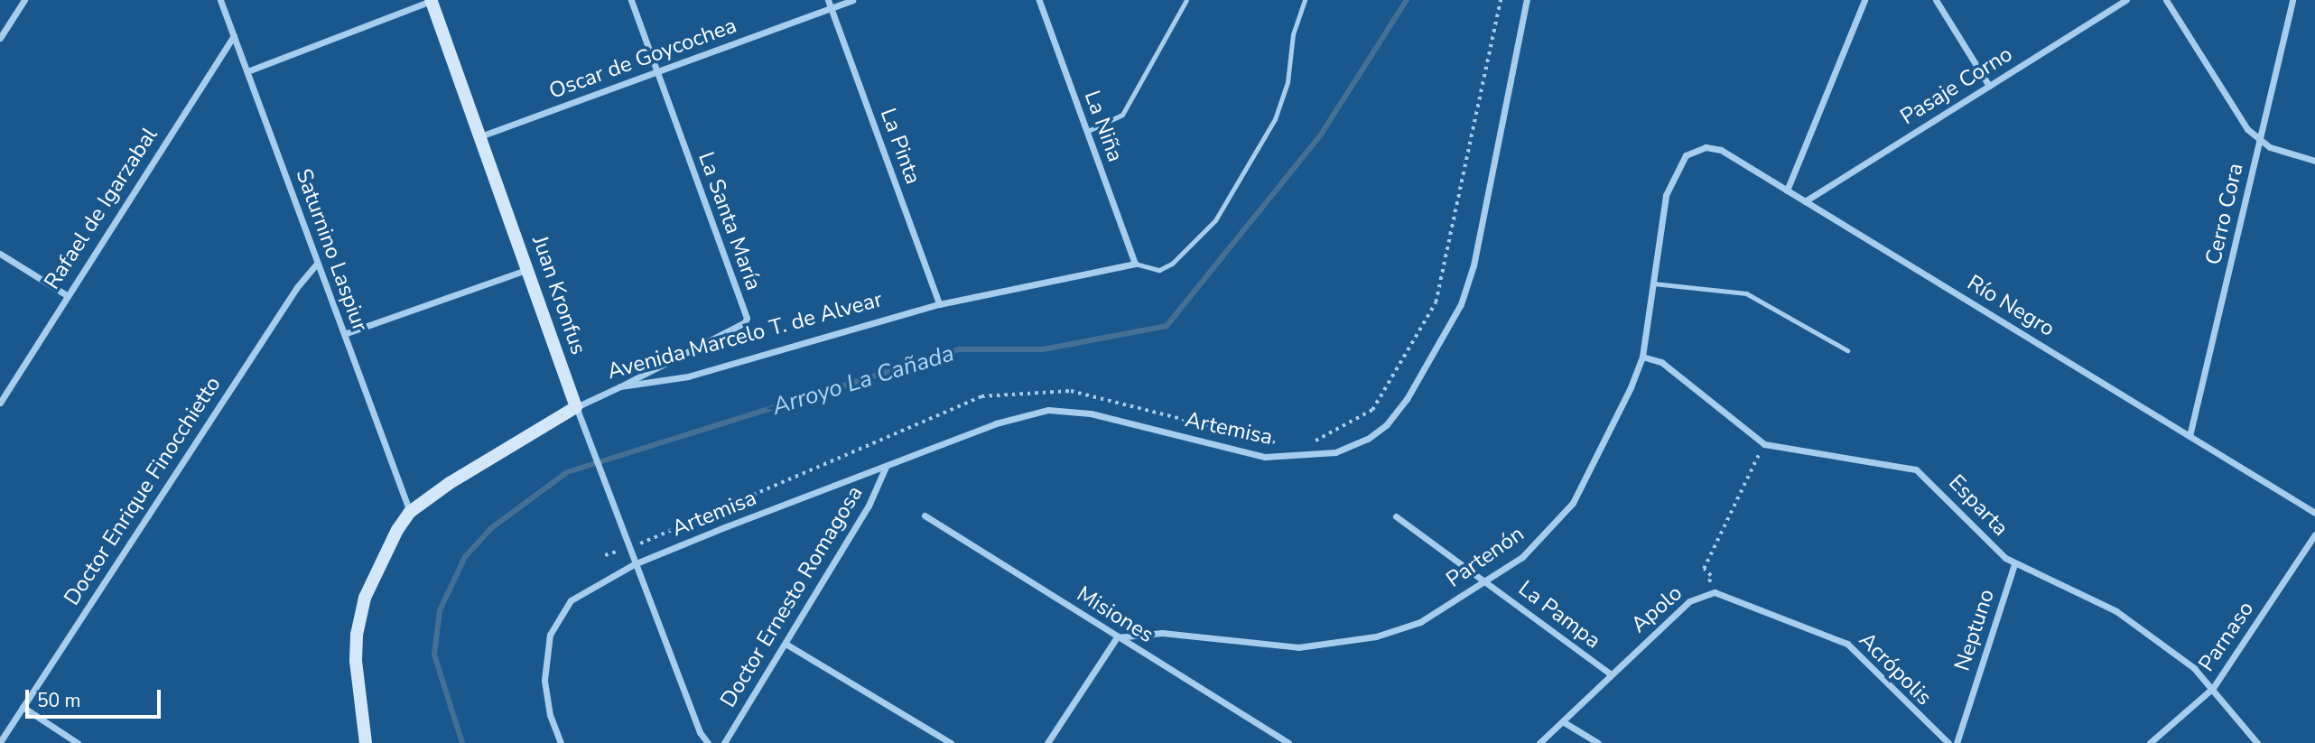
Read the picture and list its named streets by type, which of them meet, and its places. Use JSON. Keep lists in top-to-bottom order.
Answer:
{
  "streets": {
    "main road": ["Juan Kronfus", "Avenida Marcelo T. de Alvear"],
    "street": [
      "Oscar de Goycochea",
      "Pasaje Corno",
      "La Niña",
      "La Pinta",
      "Rafael de Igarzabal",
      "Cerro Cora",
      "La Santa María",
      "Saturnino Laspiur",
      "Río Negro",
      "Artemisa",
      "Doctor Enrique Finocchietto",
      "Esparta",
      "Partenón",
      "Doctor Ernesto Romagosa",
      "Apolo",
      "Misiones",
      "La Pampa",
      "Neptuno",
      "Parnaso",
      "Acrópolis"
    ]
  },
  "crossings": [
    ["Oscar de Goycochea", "La Pinta"],
    ["Oscar de Goycochea", "La Santa María"],
    ["Oscar de Goycochea", "Juan Kronfus"],
    ["Pasaje Corno", "Río Negro"],
    ["La Niña", "Avenida Marcelo T. de Alvear"],
    ["La Pinta", "Avenida Marcelo T. de Alvear"],
    ["Rafael de Igarzabal", "Saturnino Laspiur"],
    ["Cerro Cora", "Río Negro"],
    ["La Santa María", "Avenida Marcelo T. de Alvear"],
    ["Saturnino Laspiur", "Avenida Marcelo T. de Alvear"],
    ["Saturnino Laspiur", "Doctor Enrique Finocchietto"],
    ["Juan Kronfus", "Avenida Marcelo T. de Alvear"],
    ["Juan Kronfus", "Artemisa"],
    ["Río Negro", "Partenón"],
    ["Artemisa", "Doctor Ernesto Romagosa"],
    ["Esparta", "Partenón"],
    ["Esparta", "Apolo"],
    ["Esparta", "Neptuno"],
    ["Esparta", "Parnaso"],
    ["Partenón", "Misiones"],
    ["Partenón", "La Pampa"],
    ["Apolo", "La Pampa"],
    ["Apolo", "Acrópolis"]
  ],
  "water": ["Arroyo La Cañada"],
  "scale_bar": "50 m"
}
